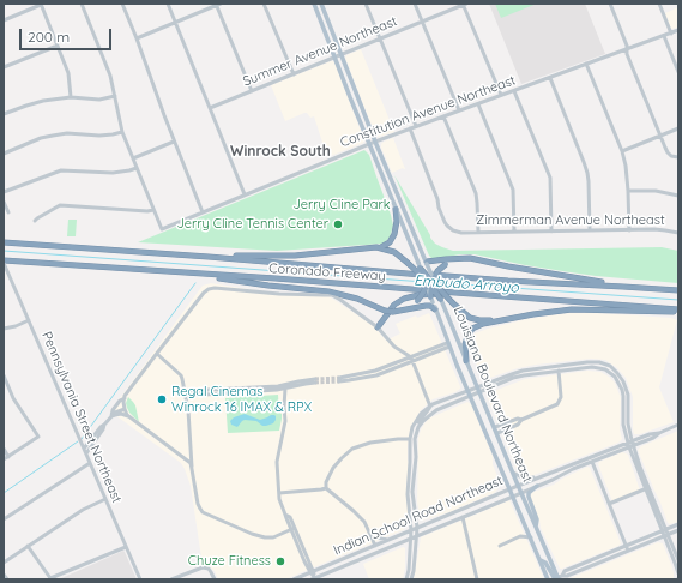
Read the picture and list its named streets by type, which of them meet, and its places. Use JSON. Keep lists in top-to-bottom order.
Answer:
{
  "streets": {
    "highway": ["Coronado Freeway"],
    "main road": ["Louisiana Boulevard Northeast"],
    "street": [
      "Summer Avenue Northeast",
      "Constitution Avenue Northeast",
      "Zimmerman Avenue Northeast",
      "Pennsylvania Street Northeast",
      "Indian School Road Northeast"
    ]
  },
  "crossings": [
    ["Constitution Avenue Northeast", "Zimmerman Avenue Northeast"],
    ["Coronado Freeway", "Pennsylvania Street Northeast"],
    ["Louisiana Boulevard Northeast", "Indian School Road Northeast"]
  ],
  "districts": ["Winrock South"],
  "water": ["Embudo Arroyo"],
  "parks": ["Jerry Cline Park"],
  "places": ["Jerry Cline Tennis Center", "Regal Cinemas Winrock 16 IMAX & RPX", "Chuze Fitness"],
  "scale_bar": "200 m"
}
